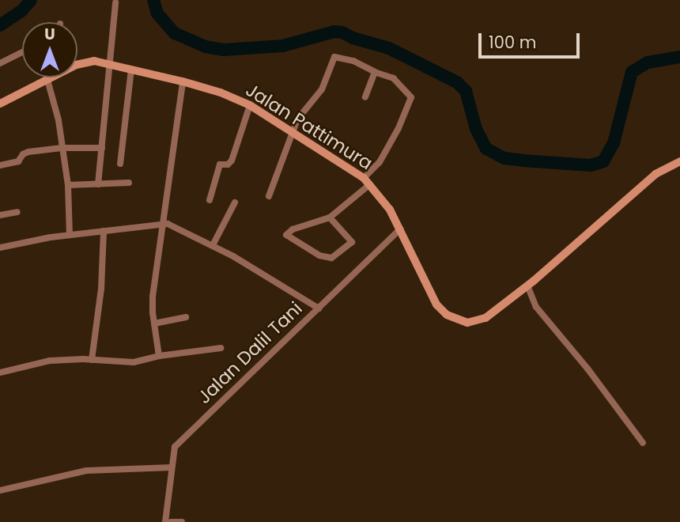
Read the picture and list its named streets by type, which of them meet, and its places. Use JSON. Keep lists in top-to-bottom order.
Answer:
{
  "streets": {
    "street": ["Jalan Pattimura", "Jalan Dalil Tani"]
  },
  "crossings": [
    ["Jalan Pattimura", "Jalan Dalil Tani"]
  ],
  "scale_bar": "100 m",
  "north": "top"
}
